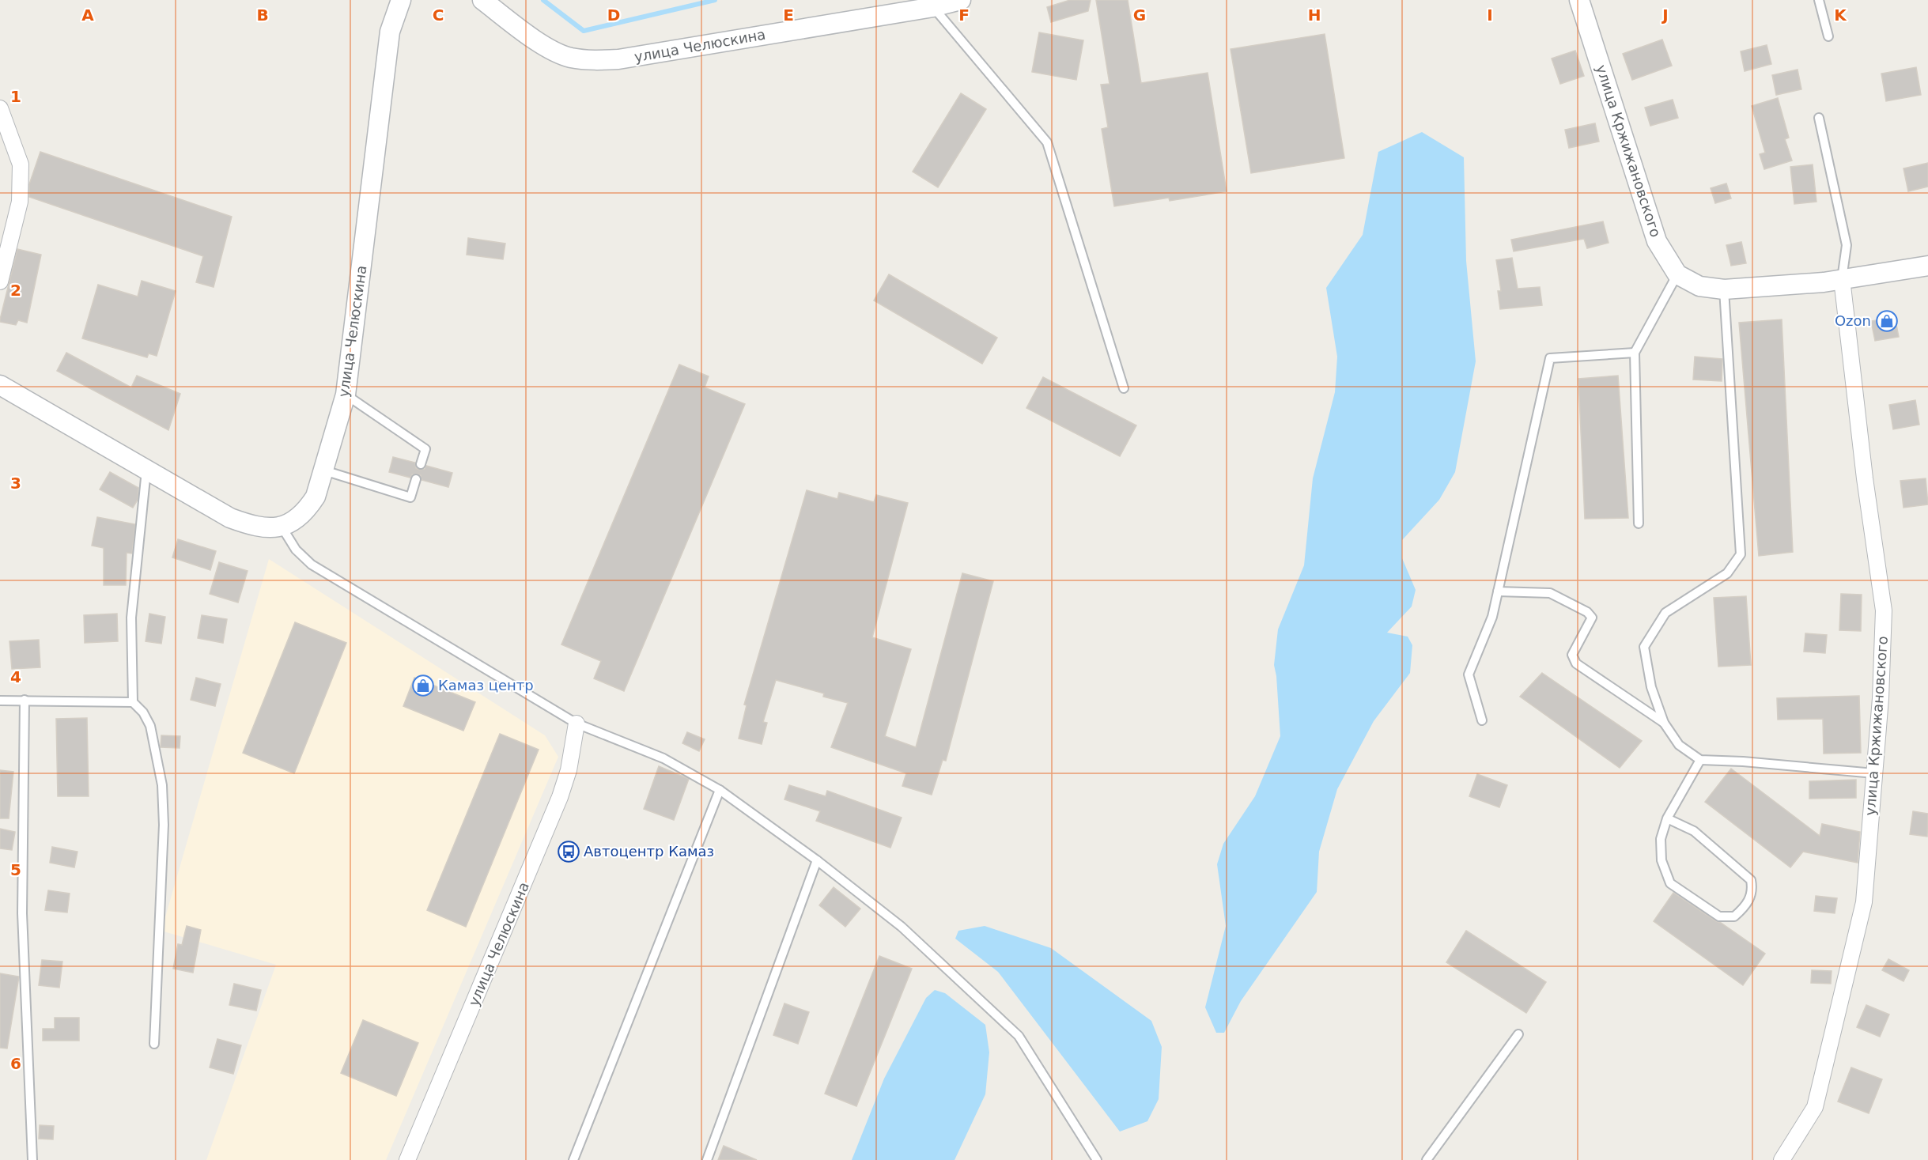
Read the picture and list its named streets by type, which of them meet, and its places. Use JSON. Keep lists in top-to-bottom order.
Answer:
{
  "streets": {
    "street": ["улица Челюскина", "улица Кржижановского"]
  },
  "places": {
    "shop": ["Ozon", "Камаз центр"],
    "bus stop": ["Автоцентр Камаз"]
  },
  "grid": {
    "columns": [
      "A",
      "B",
      "C",
      "D",
      "E",
      "F",
      "G",
      "H",
      "I",
      "J",
      "K"
    ],
    "rows": [
      "1",
      "2",
      "3",
      "4",
      "5",
      "6"
    ]
  }
}
